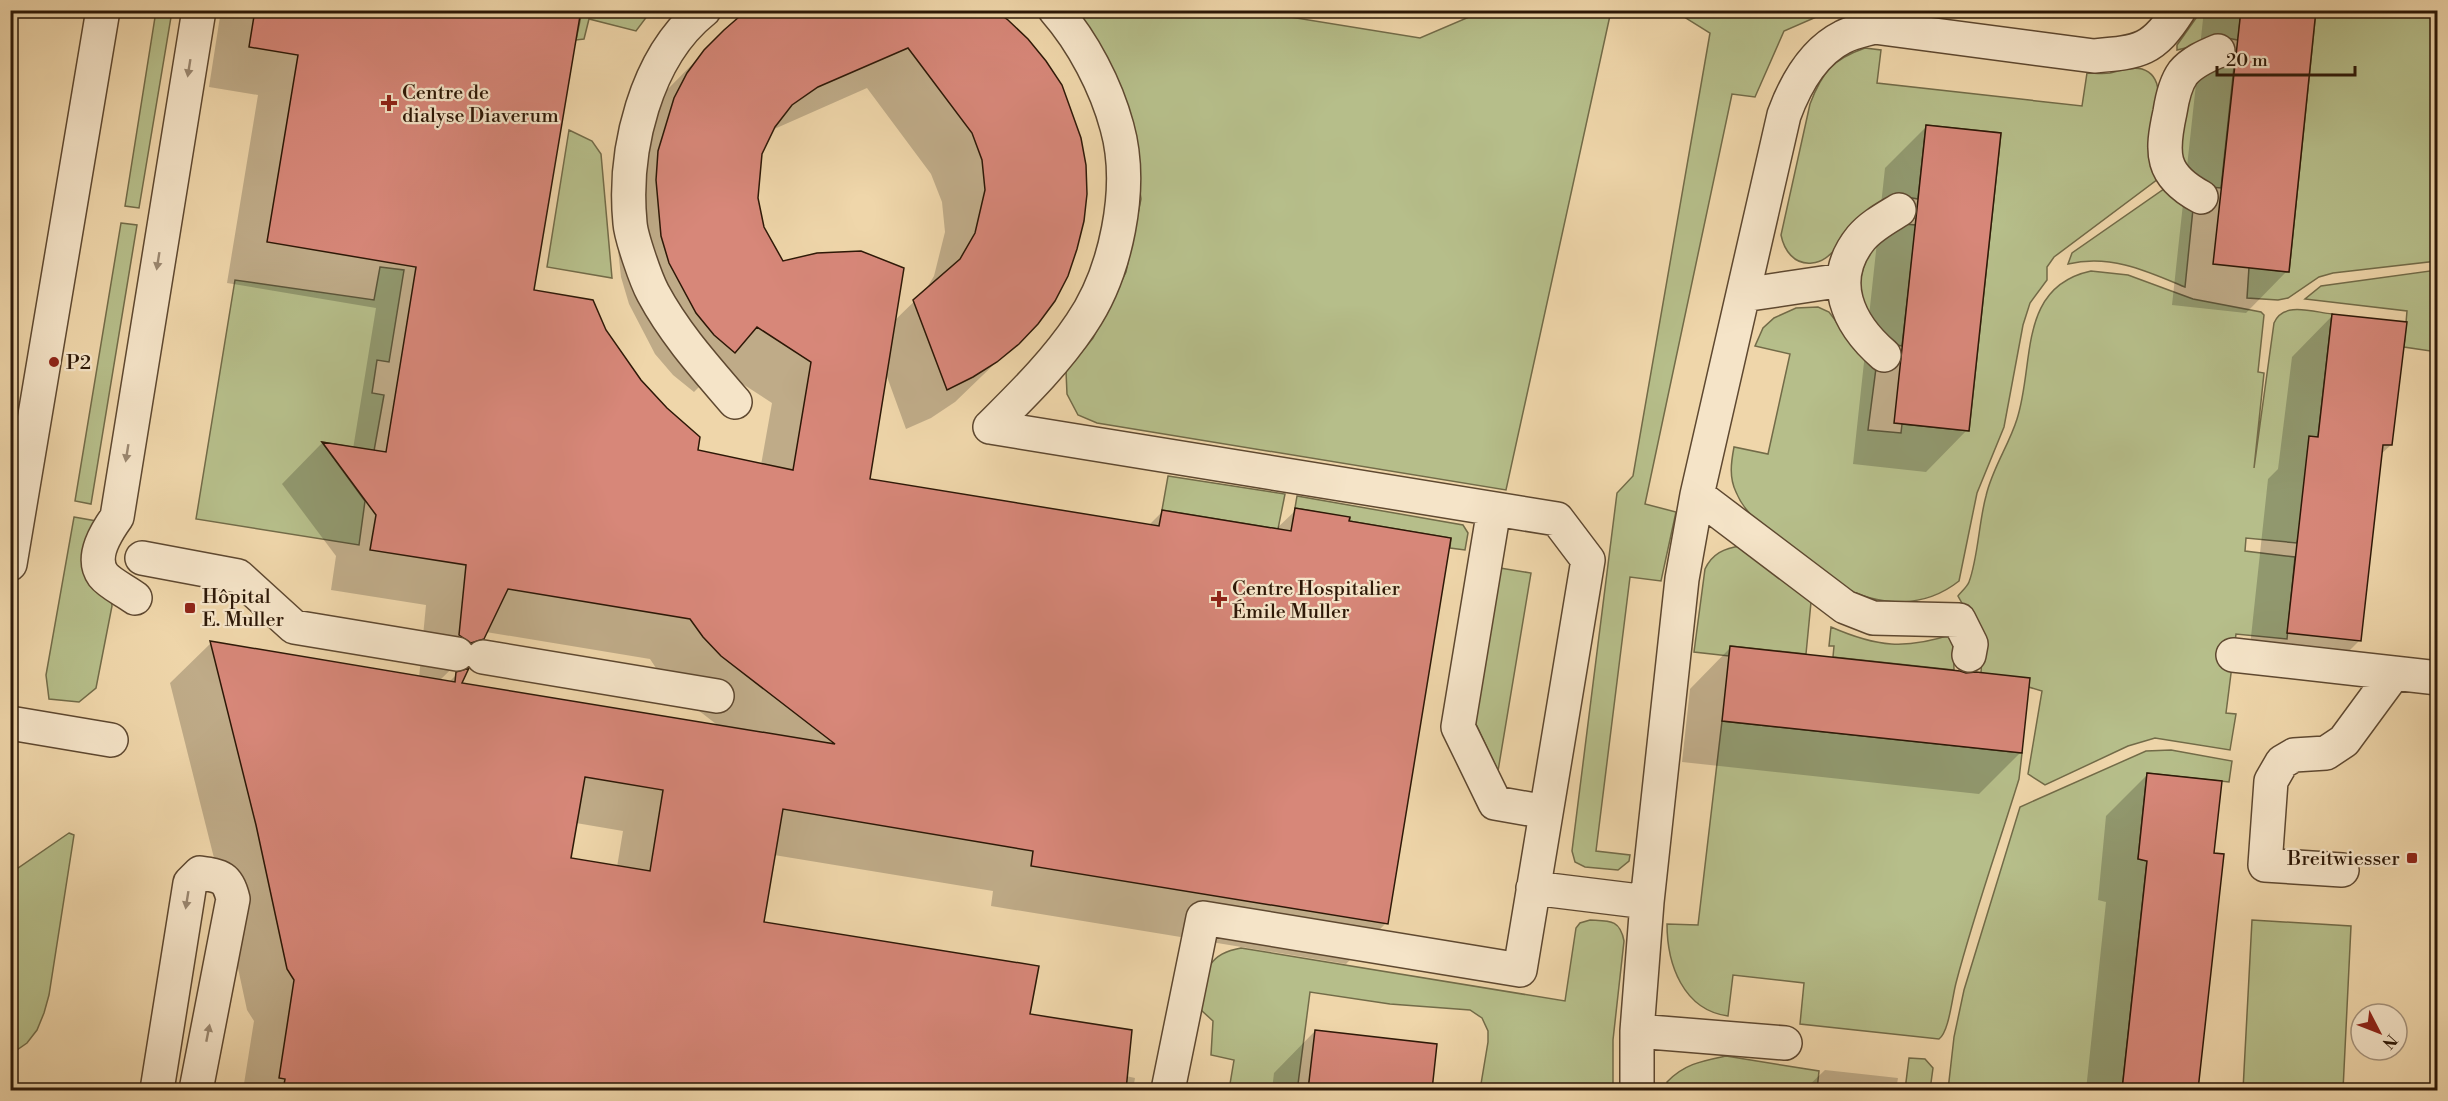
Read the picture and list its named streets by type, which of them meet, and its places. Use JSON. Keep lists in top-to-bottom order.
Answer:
{
  "places": {
    "health": ["Centre de dialyse Diaverum", "Centre Hospitalier Émile Muller"],
    "other": ["P2"],
    "transit": ["Hôpital E. Muller", "Breitwiesser"]
  },
  "scale_bar": "20 m",
  "north": "bottom right"
}
